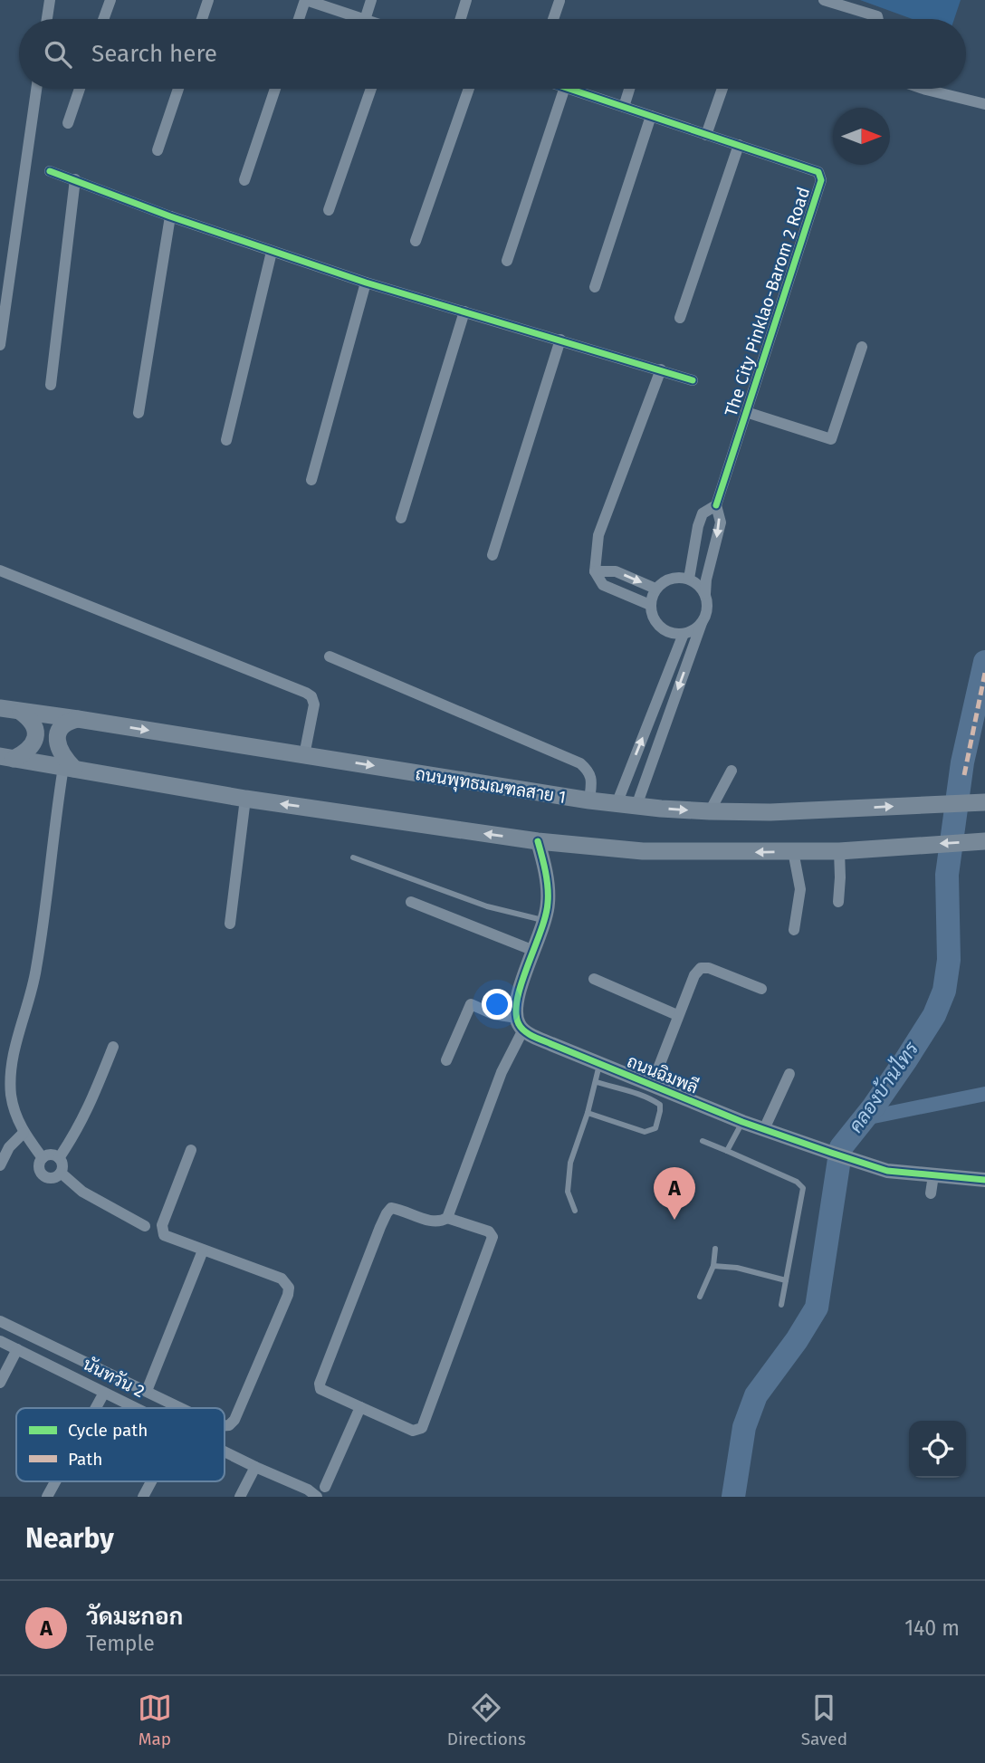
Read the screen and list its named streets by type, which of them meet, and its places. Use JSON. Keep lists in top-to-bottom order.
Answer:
{
  "streets": {
    "main road": ["ถนนพุทธมณฑลสาย 1"],
    "street": ["The City Pinklao-Barom 2 Road", "ถนนฉิมพลี", "นันทวัน 2"]
  },
  "water": ["คลองบ้านไทร"],
  "legend": ["Cycle path", "Path"],
  "north": "right",
  "page": {
    "search": "Search here",
    "pins": "A",
    "heading": "Nearby",
    "list": [
      {
        "mark": "A",
        "name": "วัดมะกอก",
        "note": "Temple",
        "value": "140 m"
      }
    ],
    "nav": ["Map", "Directions", "Saved"]
  }
}
